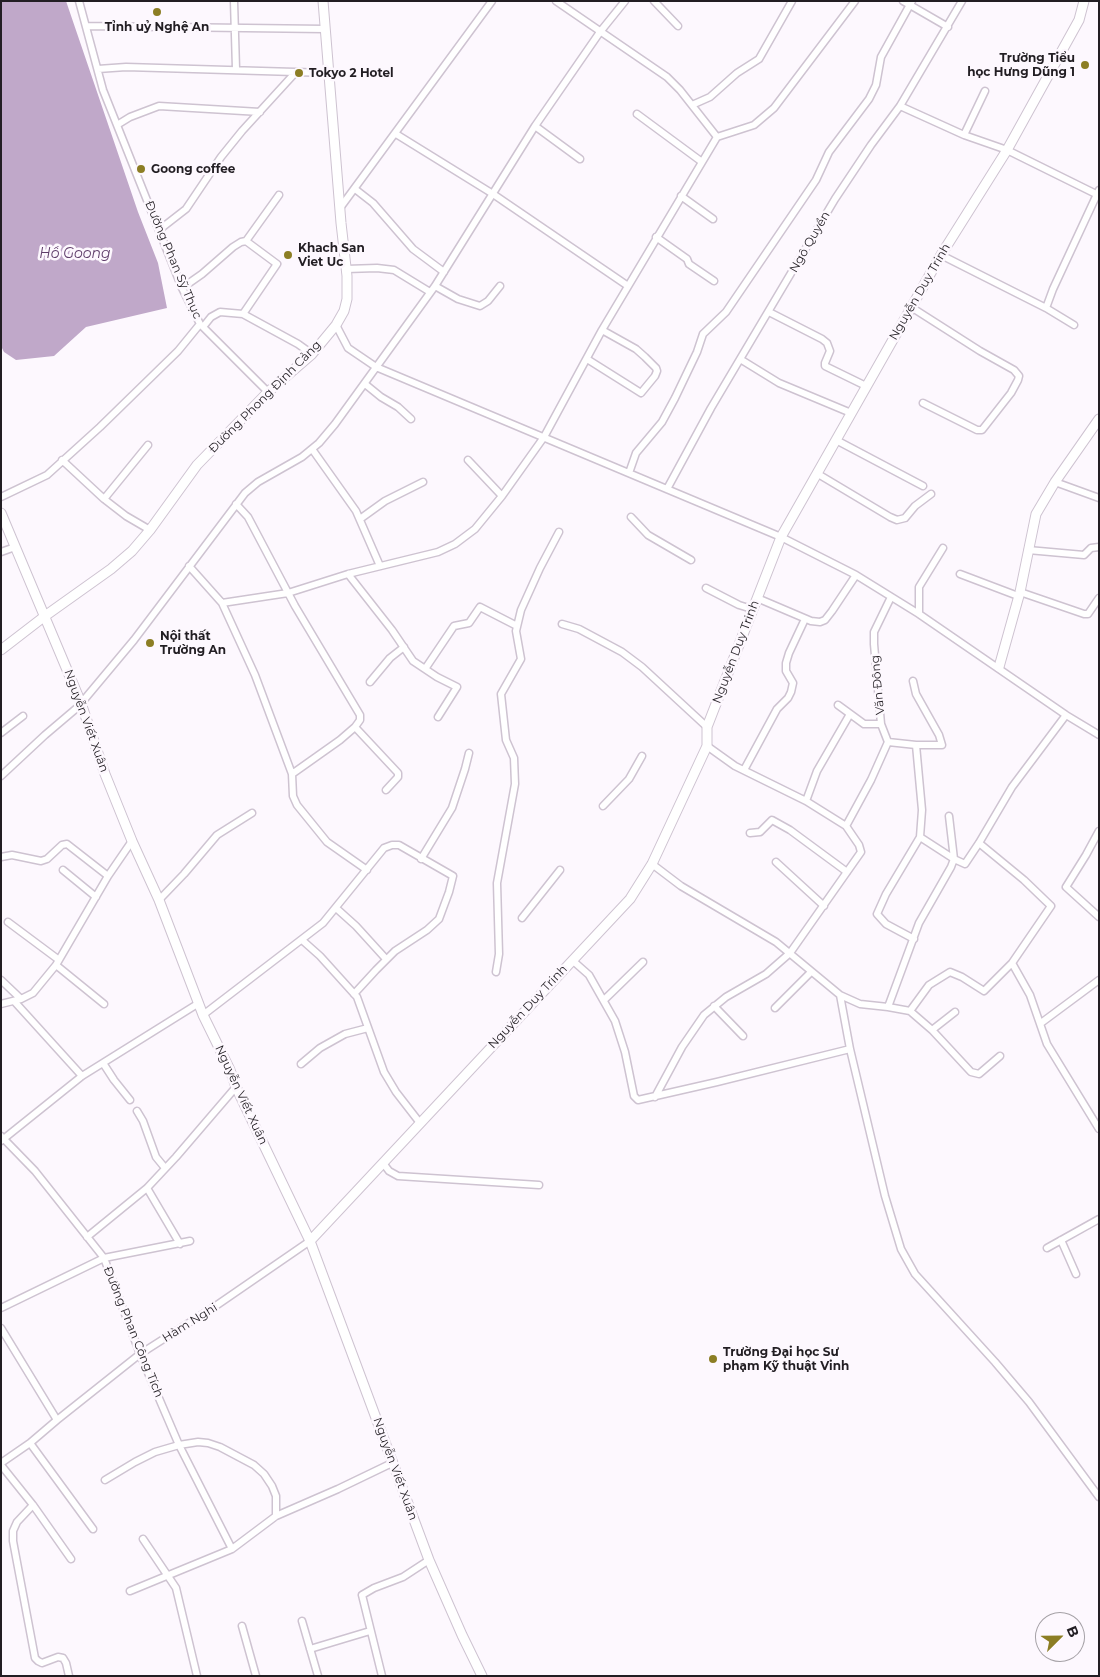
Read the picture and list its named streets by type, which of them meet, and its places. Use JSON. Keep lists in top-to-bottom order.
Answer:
{
  "streets": {
    "street": [
      "Ngô Quyền",
      "Đường Phan Sỹ Thục",
      "Nguyễn Duy Trinh",
      "Đường Phong Định Cảng",
      "Văn Đông",
      "Nguyễn Viết Xuân",
      "Hàm Nghi",
      "Đường Phan Công Tích"
    ]
  },
  "crossings": [
    ["Nguyễn Duy Trinh", "Nguyễn Viết Xuân"],
    ["Nguyễn Duy Trinh", "Hàm Nghi"],
    ["Đường Phong Định Cảng", "Nguyễn Viết Xuân"],
    ["Nguyễn Viết Xuân", "Hàm Nghi"],
    ["Hàm Nghi", "Đường Phan Công Tích"]
  ],
  "water": ["Hồ Goong"],
  "places": [
    "Tỉnh uỷ Nghệ An",
    "Trường Tiểu học Hưng Dũng 1",
    "Tokyo 2 Hotel",
    "Goong coffee",
    "Khach San Viet Uc",
    "Nội thất Trường An",
    "Trường Đại học Sư phạm Kỹ thuật Vinh"
  ],
  "north": "top right"
}
